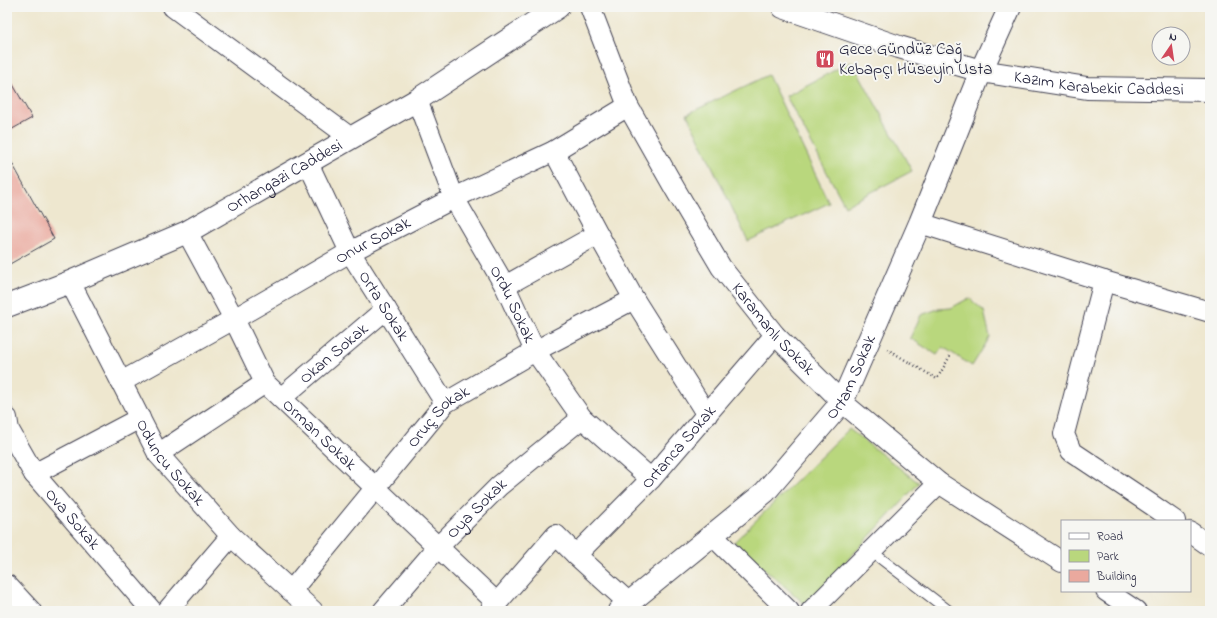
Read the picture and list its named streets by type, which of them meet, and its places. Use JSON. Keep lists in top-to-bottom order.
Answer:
{
  "streets": {
    "street": [
      "Kazım Karabekir Caddesi",
      "Orhangazi Caddesi",
      "Onur Sokak",
      "Ordu Sokak",
      "Orta Sokak",
      "Karamanlı Sokak",
      "Okan Sokak",
      "Ortam Sokak",
      "Oruç Sokak",
      "Orman Sokak",
      "Ortanca Sokak",
      "Oduncu Sokak",
      "Oya Sokak",
      "Ova Sokak"
    ]
  },
  "crossings": [
    ["Kazım Karabekir Caddesi", "Ortam Sokak"],
    ["Orhangazi Caddesi", "Ordu Sokak"],
    ["Orhangazi Caddesi", "Orta Sokak"],
    ["Orhangazi Caddesi", "Orman Sokak"],
    ["Orhangazi Caddesi", "Oduncu Sokak"],
    ["Onur Sokak", "Ordu Sokak"],
    ["Onur Sokak", "Orta Sokak"],
    ["Onur Sokak", "Karamanlı Sokak"],
    ["Onur Sokak", "Orman Sokak"],
    ["Onur Sokak", "Oduncu Sokak"],
    ["Ordu Sokak", "Oruç Sokak"],
    ["Ordu Sokak", "Ortanca Sokak"],
    ["Ordu Sokak", "Oya Sokak"],
    ["Orta Sokak", "Okan Sokak"],
    ["Orta Sokak", "Oruç Sokak"],
    ["Karamanlı Sokak", "Ortam Sokak"],
    ["Karamanlı Sokak", "Ortanca Sokak"],
    ["Okan Sokak", "Orman Sokak"],
    ["Oruç Sokak", "Orman Sokak"],
    ["Oruç Sokak", "Oduncu Sokak"],
    ["Orman Sokak", "Oya Sokak"]
  ],
  "places": {
    "restaurant": ["Gece Gündüz Cağ Kebapçı Hüseyin Usta"]
  },
  "legend": ["Road", "Park", "Building"],
  "north": "top"
}
